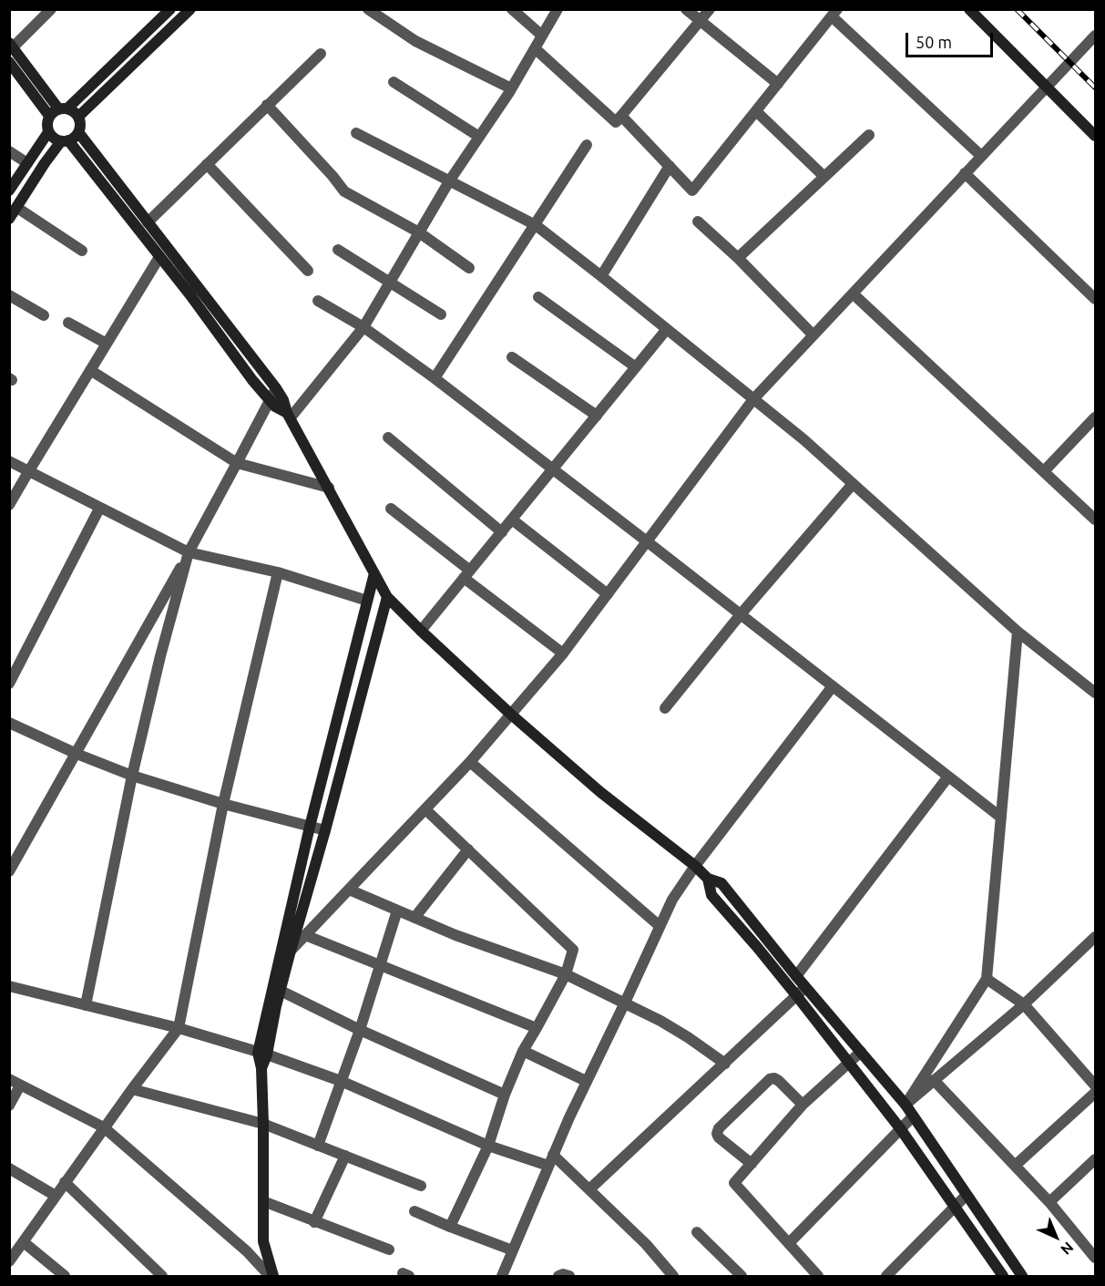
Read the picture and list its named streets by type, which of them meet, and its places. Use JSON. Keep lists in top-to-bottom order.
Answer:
{
  "scale_bar": "50 m",
  "north": "bottom right"
}
